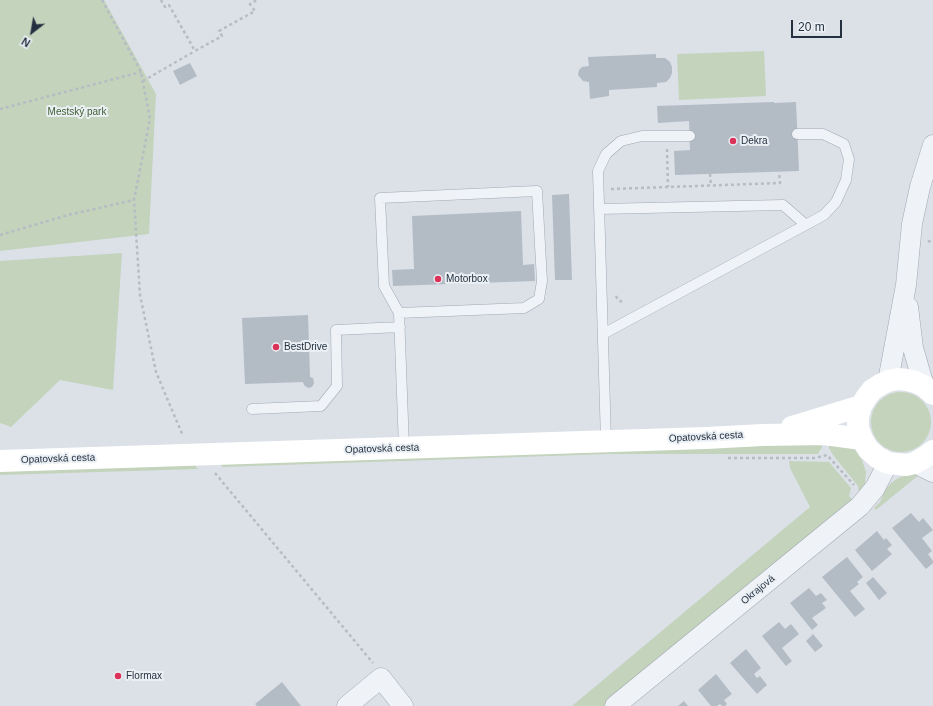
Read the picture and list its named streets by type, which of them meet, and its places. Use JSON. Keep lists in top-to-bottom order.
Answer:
{
  "streets": {
    "street": ["Opatovská cesta", "Okrajová"]
  },
  "parks": ["Mestský park"],
  "places": [
    "Dekra",
    "Motorbox",
    "BestDrive",
    "Flormax"
  ],
  "scale_bar": "20 m",
  "north": "bottom left"
}
